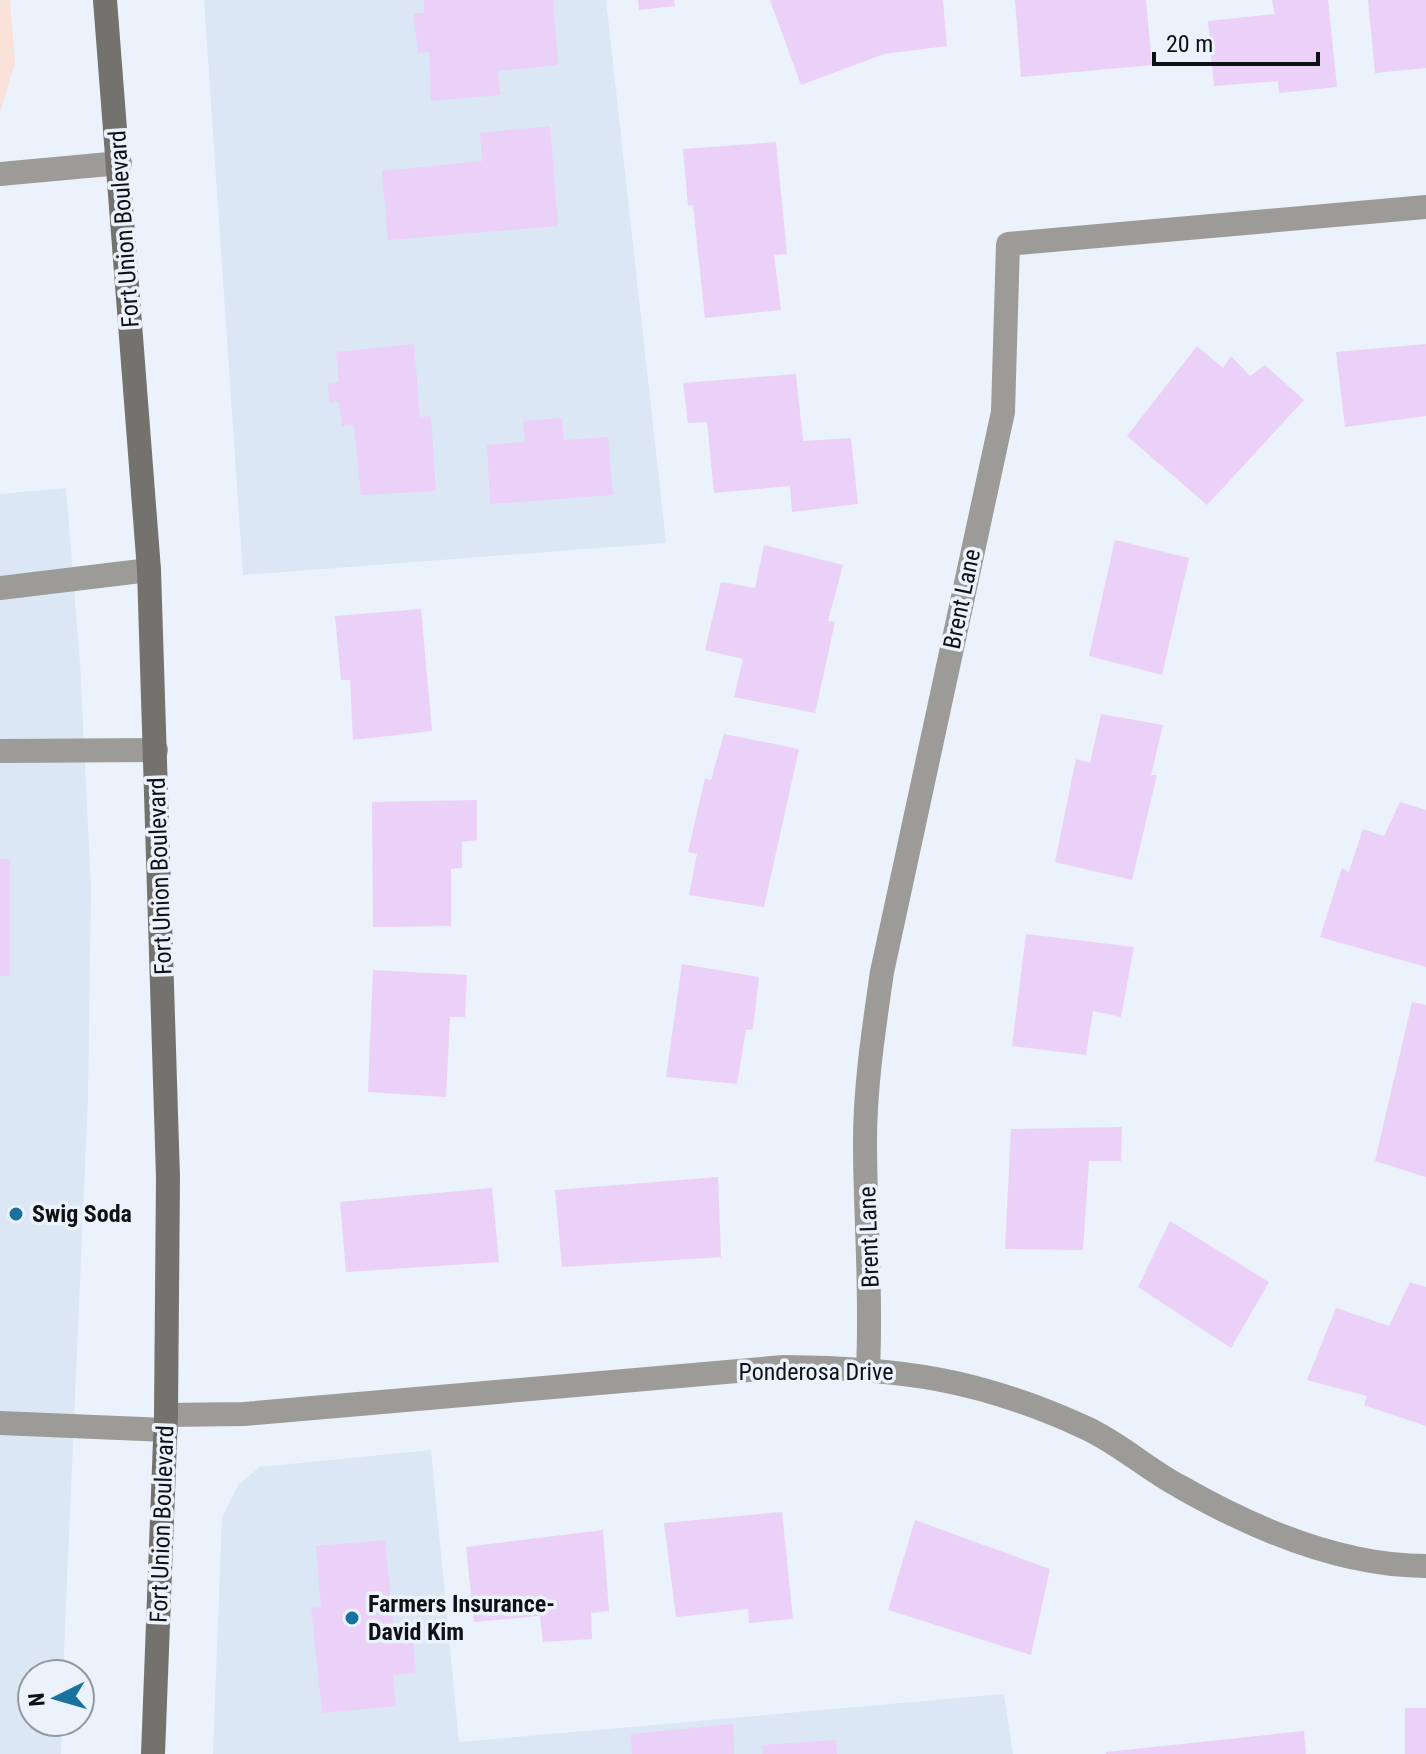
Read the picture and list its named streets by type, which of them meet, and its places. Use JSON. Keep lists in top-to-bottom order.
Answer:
{
  "streets": {
    "main road": ["Fort Union Boulevard"],
    "street": ["Brent Lane", "Ponderosa Drive"]
  },
  "crossings": [
    ["Fort Union Boulevard", "Ponderosa Drive"],
    ["Brent Lane", "Ponderosa Drive"]
  ],
  "places": ["Swig Soda", "Farmers Insurance- David Kim"],
  "scale_bar": "20 m",
  "north": "left"
}
